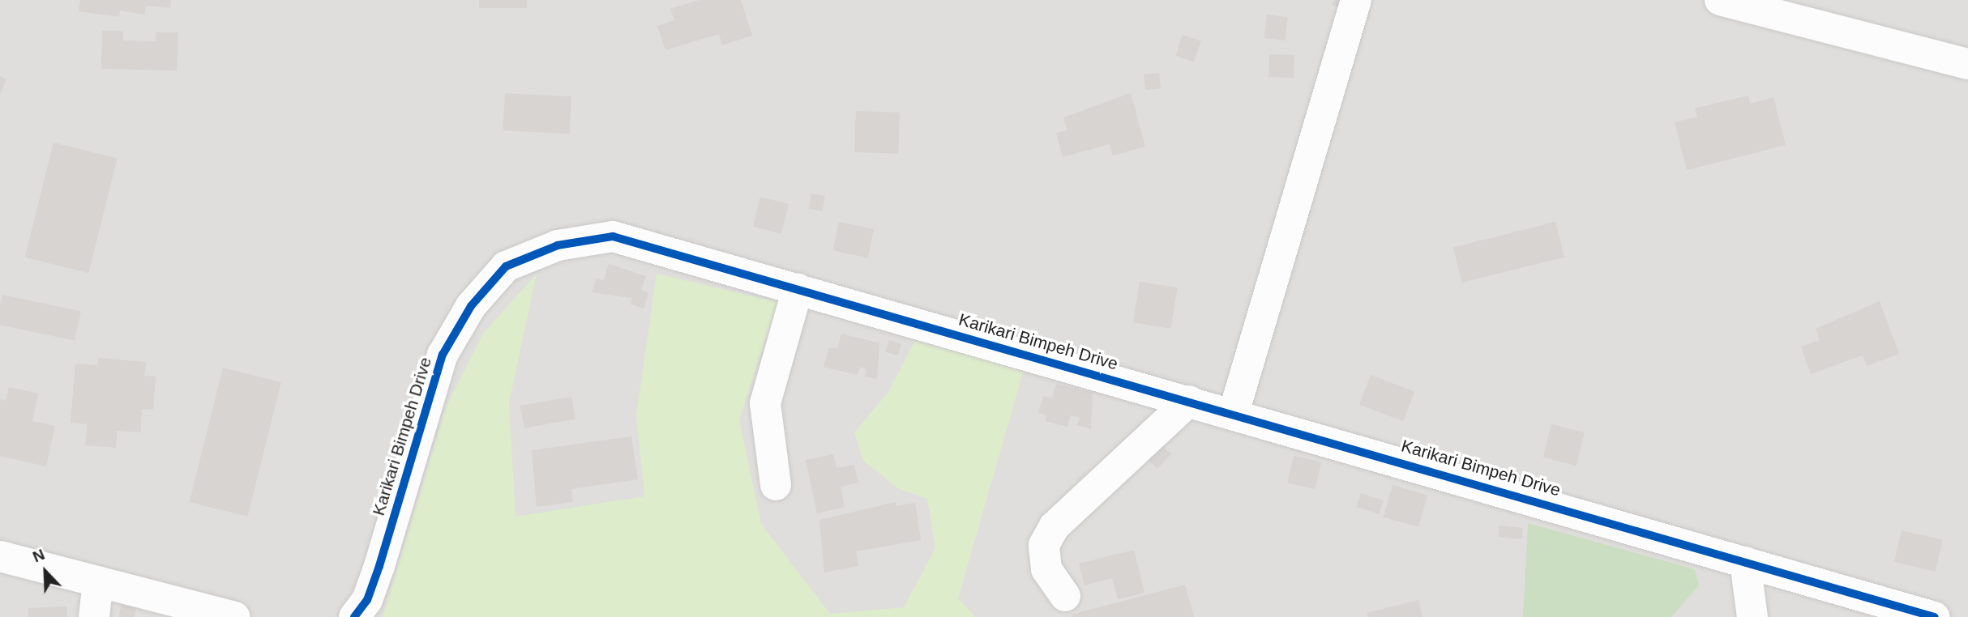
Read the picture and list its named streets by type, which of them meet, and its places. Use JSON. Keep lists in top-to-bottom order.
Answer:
{
  "streets": {
    "street": ["Karikari Bimpeh Drive"]
  },
  "north": "top left"
}
